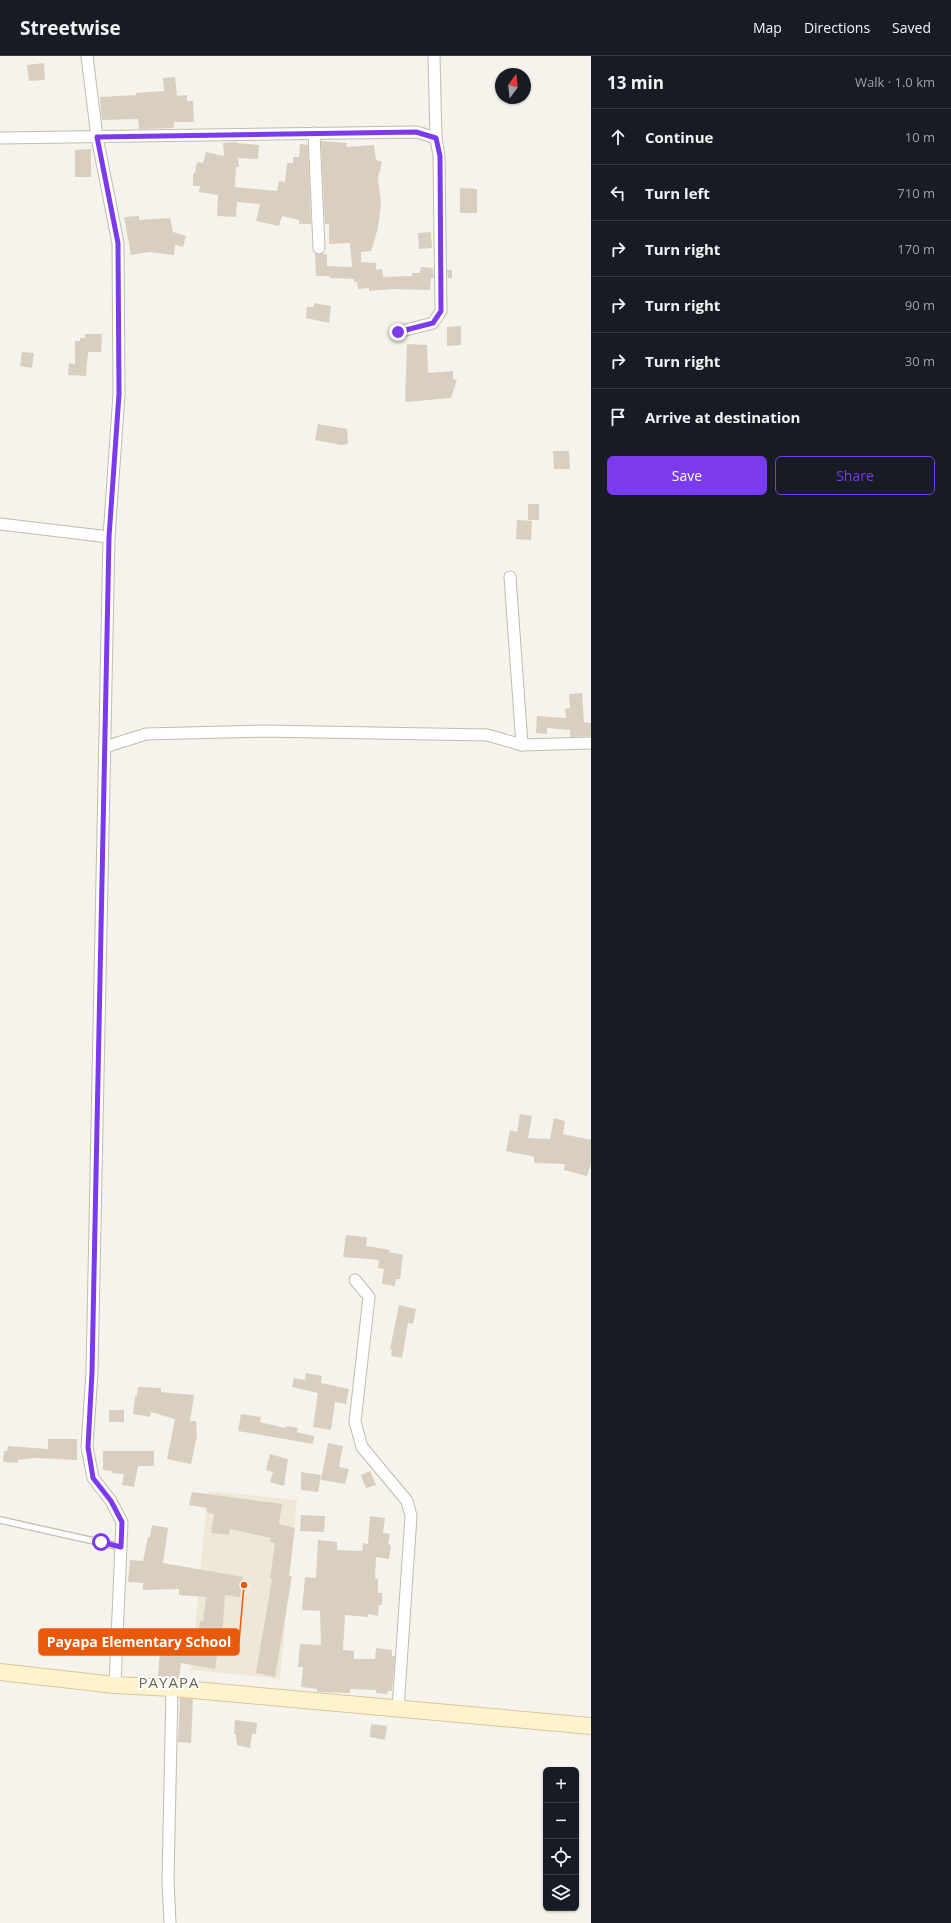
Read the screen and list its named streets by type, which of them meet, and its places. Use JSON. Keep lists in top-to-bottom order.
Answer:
{
  "districts": ["PAYAPA"],
  "places": ["Payapa Elementary School"],
  "north": "top",
  "page": {
    "header": "Streetwise",
    "nav": ["Map", "Directions", "Saved"],
    "heading": ["13 min", "Walk · 1.0 km"],
    "list": [
      ["Continue", "10 m"],
      ["Turn left", "710 m"],
      ["Turn right", "170 m"],
      ["Turn right", "90 m"],
      ["Turn right", "30 m"],
      "Arrive at destination"
    ],
    "buttons": ["Save", "Share"],
    "map_buttons": ["+", "−"]
  }
}
